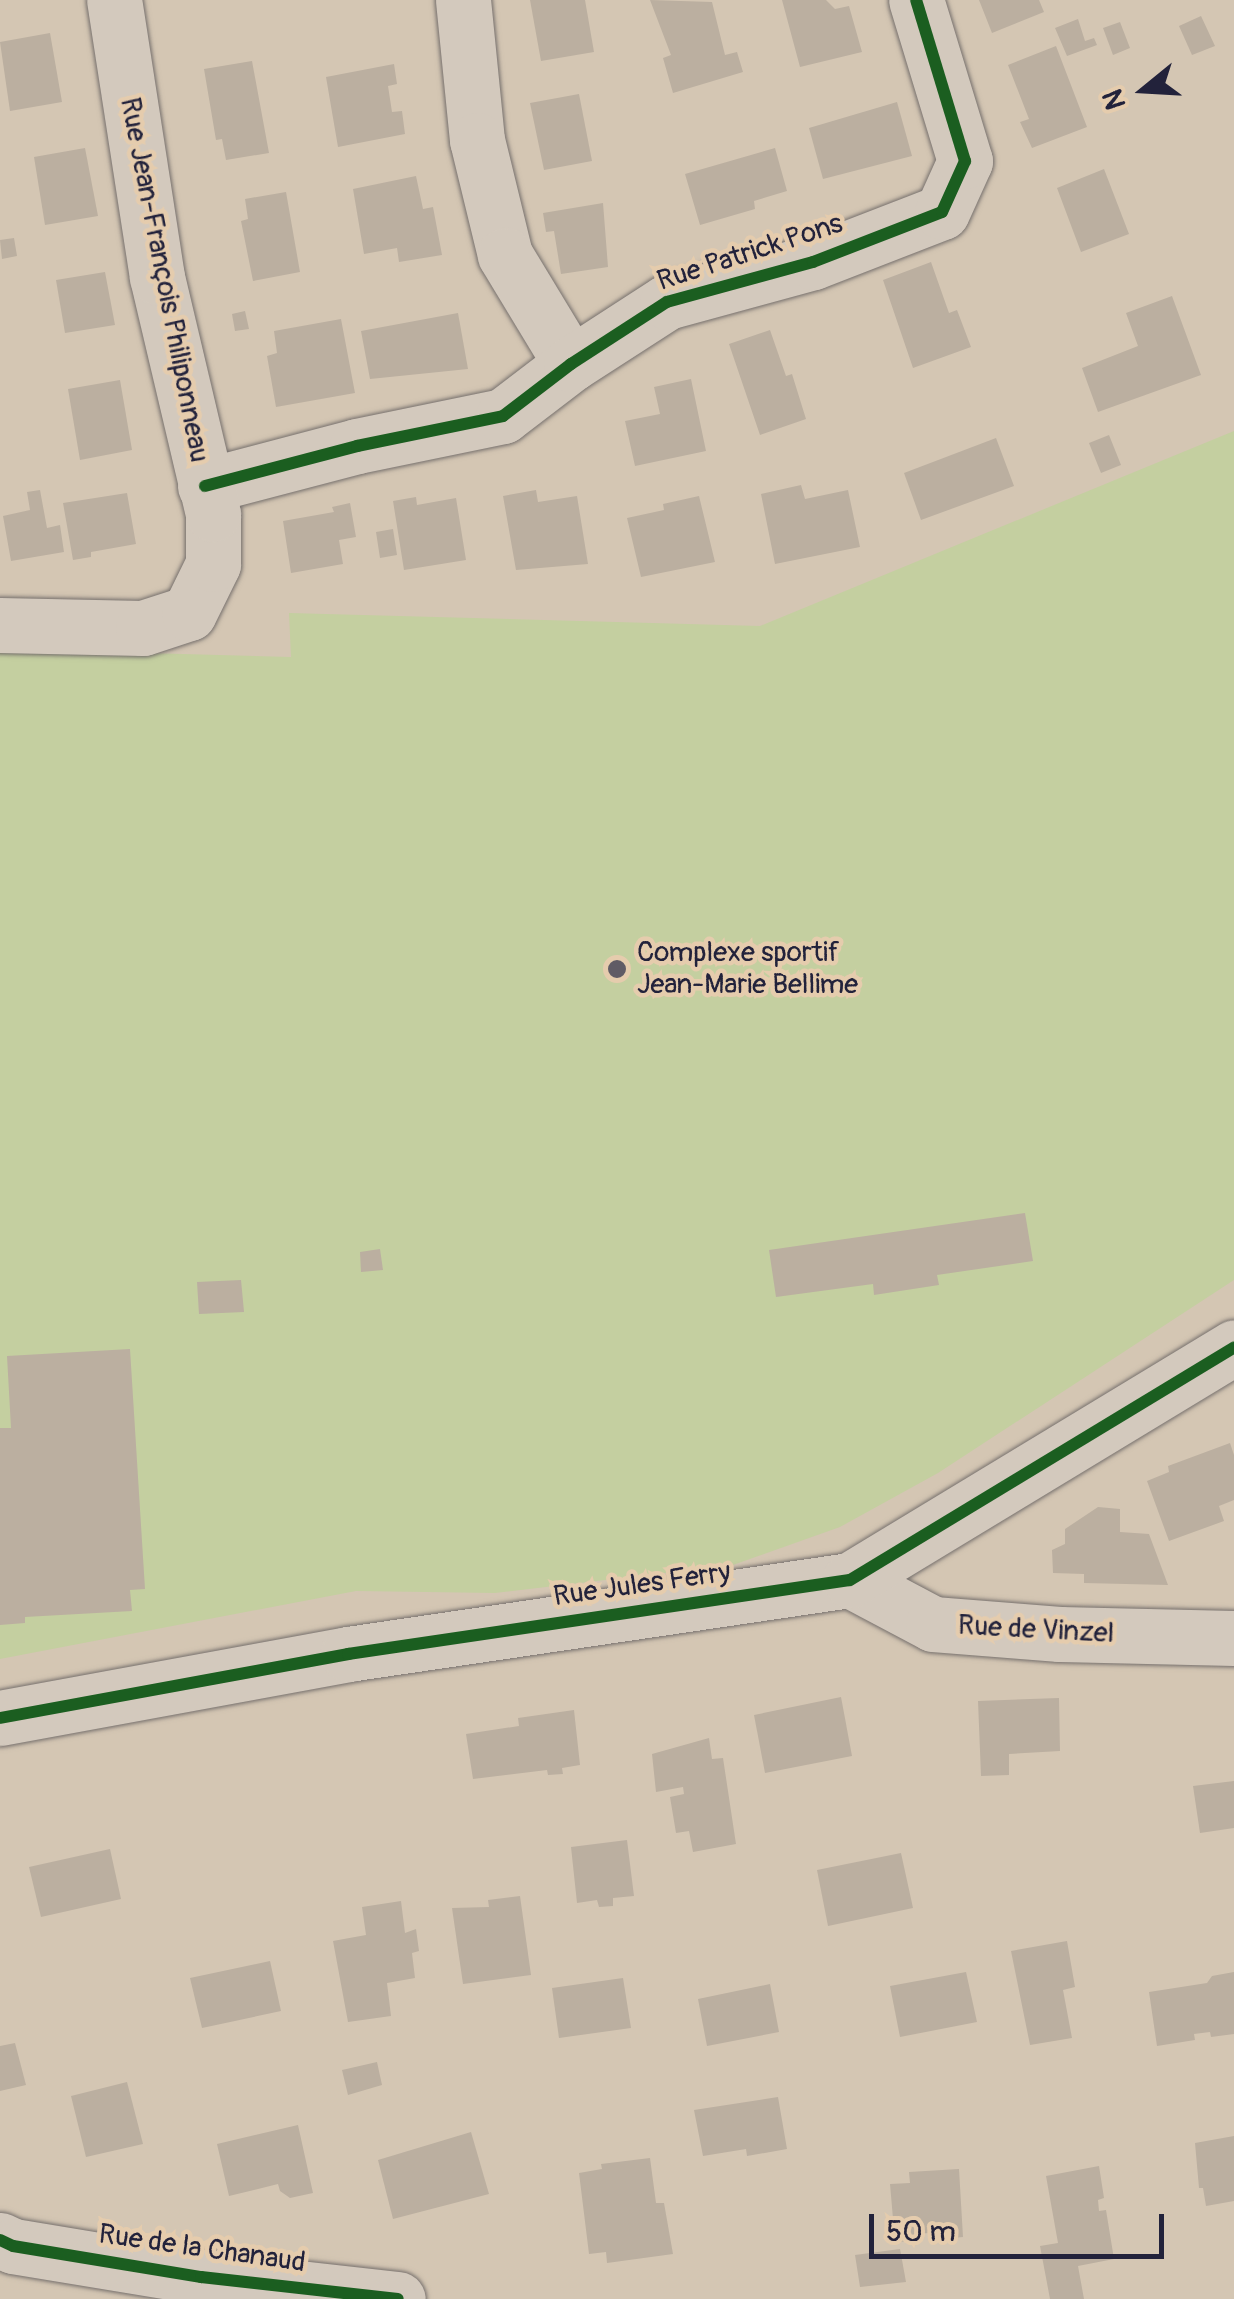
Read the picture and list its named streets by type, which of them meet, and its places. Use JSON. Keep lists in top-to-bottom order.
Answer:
{
  "streets": {
    "street": [
      "Rue Patrick Pons",
      "Rue Jean-François Philiponneau",
      "Rue Jules Ferry",
      "Rue de Vinzel",
      "Rue de la Chanaud"
    ]
  },
  "crossings": [
    ["Rue Patrick Pons", "Rue Jean-François Philiponneau"],
    ["Rue Jules Ferry", "Rue de Vinzel"]
  ],
  "places": ["Complexe sportif Jean-Marie Bellime"],
  "scale_bar": "50 m",
  "north": "left"
}
